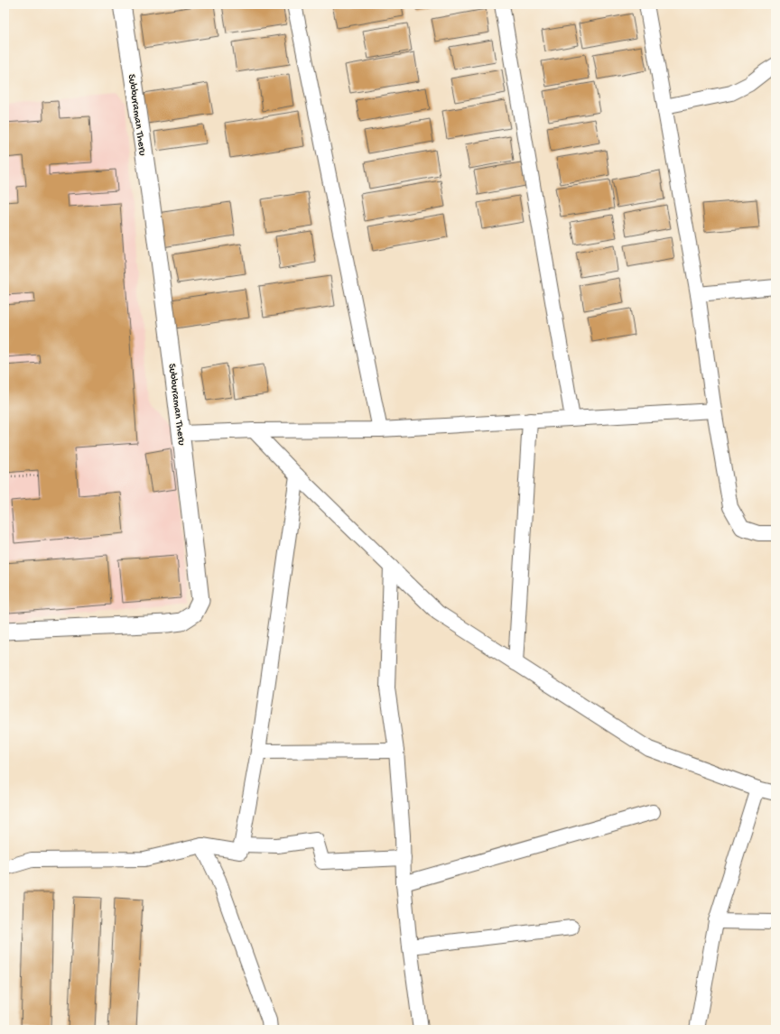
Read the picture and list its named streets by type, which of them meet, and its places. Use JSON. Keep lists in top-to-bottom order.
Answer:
{
  "streets": {
    "street": ["Subburaman Theru"]
  }
}
